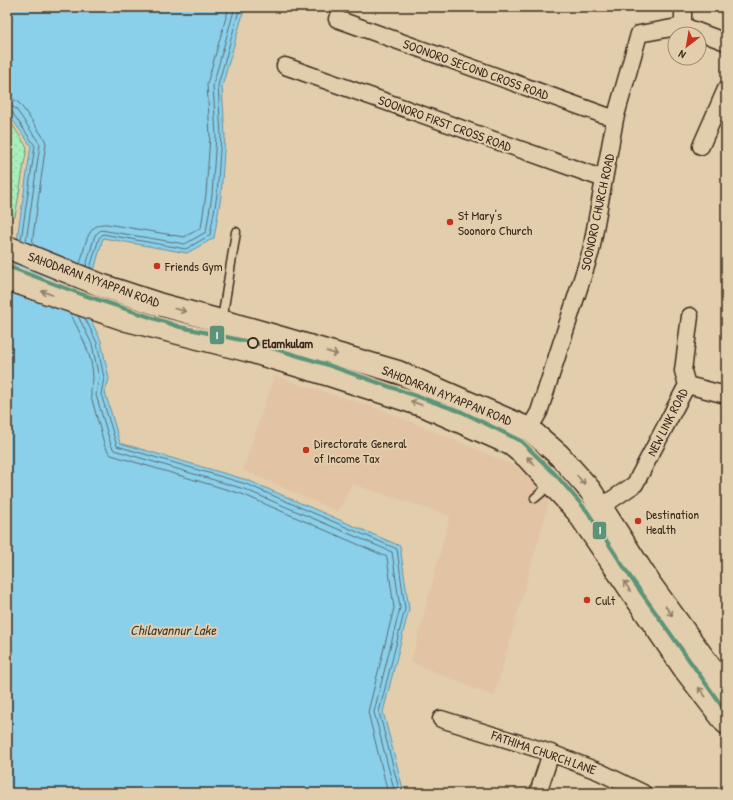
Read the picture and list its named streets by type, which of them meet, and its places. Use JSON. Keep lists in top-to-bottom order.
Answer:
{
  "streets": {
    "main road": ["SAHODARAN AYYAPPAN ROAD"],
    "street": [
      "SOONORO SECOND CROSS ROAD",
      "SOONORO FIRST CROSS ROAD",
      "SOONORO CHURCH ROAD",
      "NEW LINK ROAD",
      "FATHIMA CHURCH LANE"
    ]
  },
  "crossings": [
    ["SOONORO SECOND CROSS ROAD", "SOONORO CHURCH ROAD"],
    ["SOONORO FIRST CROSS ROAD", "SOONORO CHURCH ROAD"],
    ["SOONORO CHURCH ROAD", "SAHODARAN AYYAPPAN ROAD"],
    ["SAHODARAN AYYAPPAN ROAD", "NEW LINK ROAD"]
  ],
  "water": ["Chilavannur Lake"],
  "places": [
    "St Mary's Soonoro Church",
    "Friends Gym",
    "Elamkulam",
    "Directorate General of Income Tax",
    "Destination Health",
    "Cult"
  ],
  "lines": ["transit line I"],
  "north": "bottom left"
}
